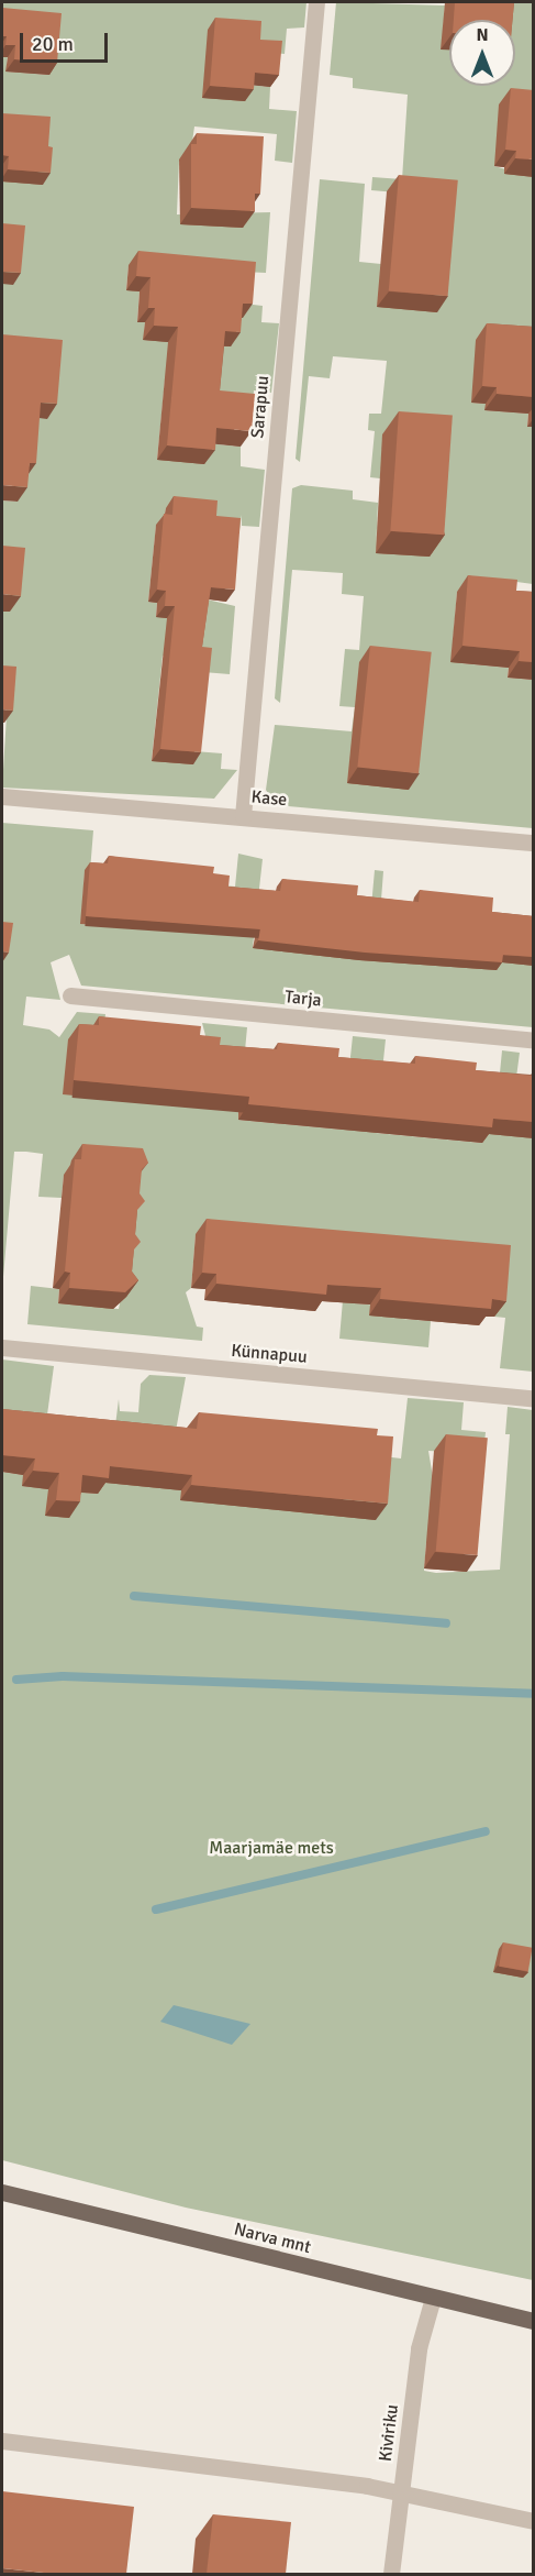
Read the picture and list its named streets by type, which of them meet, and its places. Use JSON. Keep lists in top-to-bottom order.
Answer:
{
  "streets": {
    "main road": ["Narva mnt"],
    "street": [
      "Sarapuu",
      "Kase",
      "Tarja",
      "Künnapuu",
      "Kiviriku"
    ]
  },
  "crossings": [
    ["Sarapuu", "Kase"],
    ["Narva mnt", "Kiviriku"]
  ],
  "parks": ["Maarjamäe mets"],
  "scale_bar": "20 m",
  "north": "top"
}
